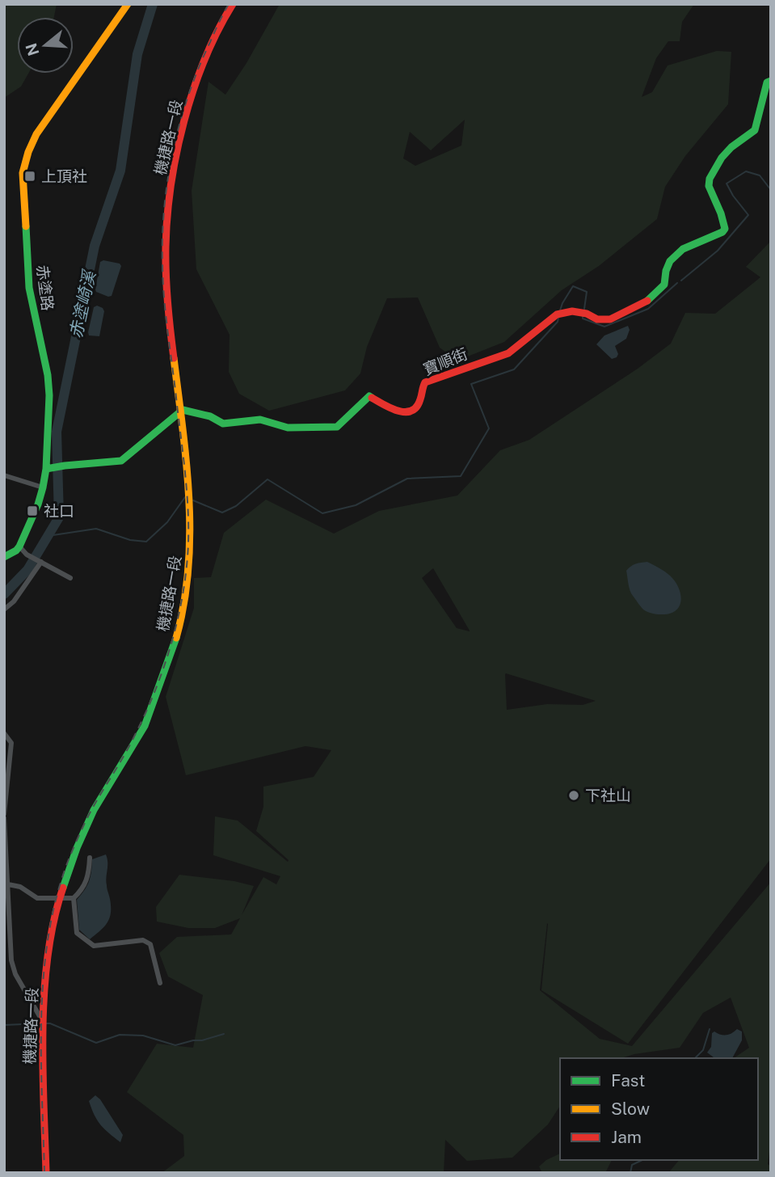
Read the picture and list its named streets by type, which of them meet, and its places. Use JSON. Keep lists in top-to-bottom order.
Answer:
{
  "streets": {
    "street": ["機捷路一段", "赤塗路", "寶順街"]
  },
  "crossings": [
    ["機捷路一段", "寶順街"]
  ],
  "water": ["赤塗崎溪"],
  "places": {
    "transit": ["上頂社", "社口"],
    "other": ["下社山"]
  },
  "legend": ["Fast", "Slow", "Jam"],
  "north": "left"
}
